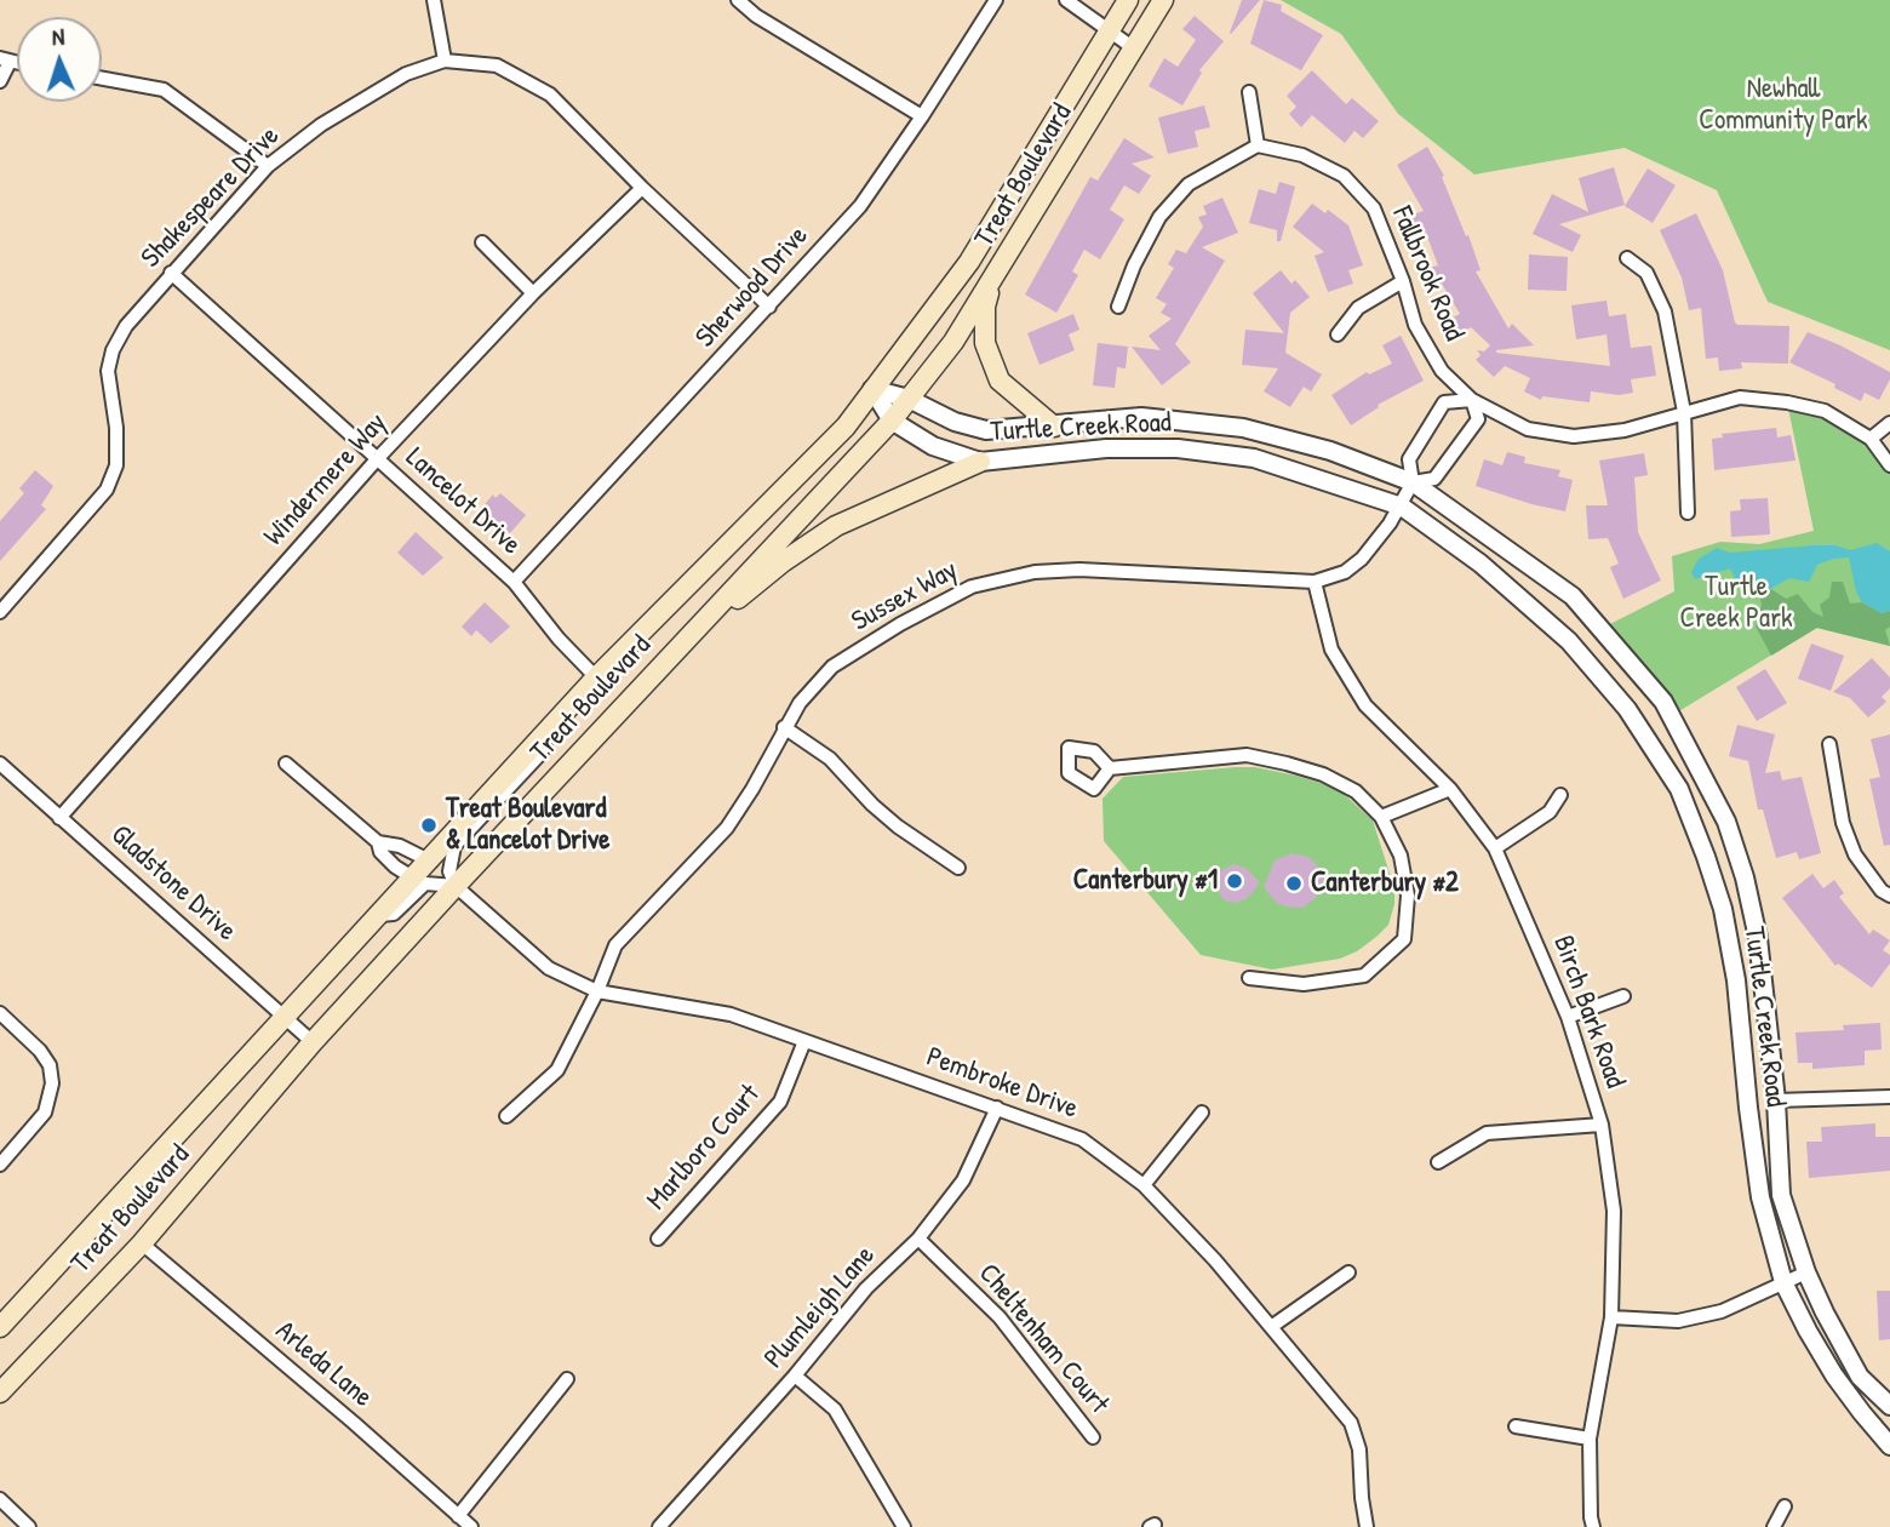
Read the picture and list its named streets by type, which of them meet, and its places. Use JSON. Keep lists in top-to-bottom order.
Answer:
{
  "streets": {
    "main road": ["Treat Boulevard"],
    "street": [
      "Shakespeare Drive",
      "Fallbrook Road",
      "Sherwood Drive",
      "Turtle Creek Road",
      "Windermere Way",
      "Lancelot Drive",
      "Sussex Way",
      "Gladstone Drive",
      "Birch Bark Road",
      "Pembroke Drive",
      "Marlboro Court",
      "Plumleigh Lane",
      "Cheltenham Court",
      "Arleda Lane"
    ]
  },
  "crossings": [
    ["Treat Boulevard", "Turtle Creek Road"],
    ["Treat Boulevard", "Lancelot Drive"],
    ["Treat Boulevard", "Gladstone Drive"],
    ["Treat Boulevard", "Pembroke Drive"],
    ["Treat Boulevard", "Arleda Lane"],
    ["Shakespeare Drive", "Sherwood Drive"],
    ["Shakespeare Drive", "Windermere Way"],
    ["Shakespeare Drive", "Lancelot Drive"],
    ["Fallbrook Road", "Sussex Way"],
    ["Sherwood Drive", "Lancelot Drive"],
    ["Turtle Creek Road", "Sussex Way"],
    ["Windermere Way", "Lancelot Drive"],
    ["Windermere Way", "Gladstone Drive"],
    ["Sussex Way", "Birch Bark Road"],
    ["Sussex Way", "Pembroke Drive"],
    ["Pembroke Drive", "Marlboro Court"],
    ["Pembroke Drive", "Plumleigh Lane"],
    ["Plumleigh Lane", "Cheltenham Court"]
  ],
  "parks": ["Newhall Community Park", "Turtle Creek Park"],
  "places": ["Treat Boulevard & Lancelot Drive", "Canterbury #1", "Canterbury #2"],
  "north": "top"
}
